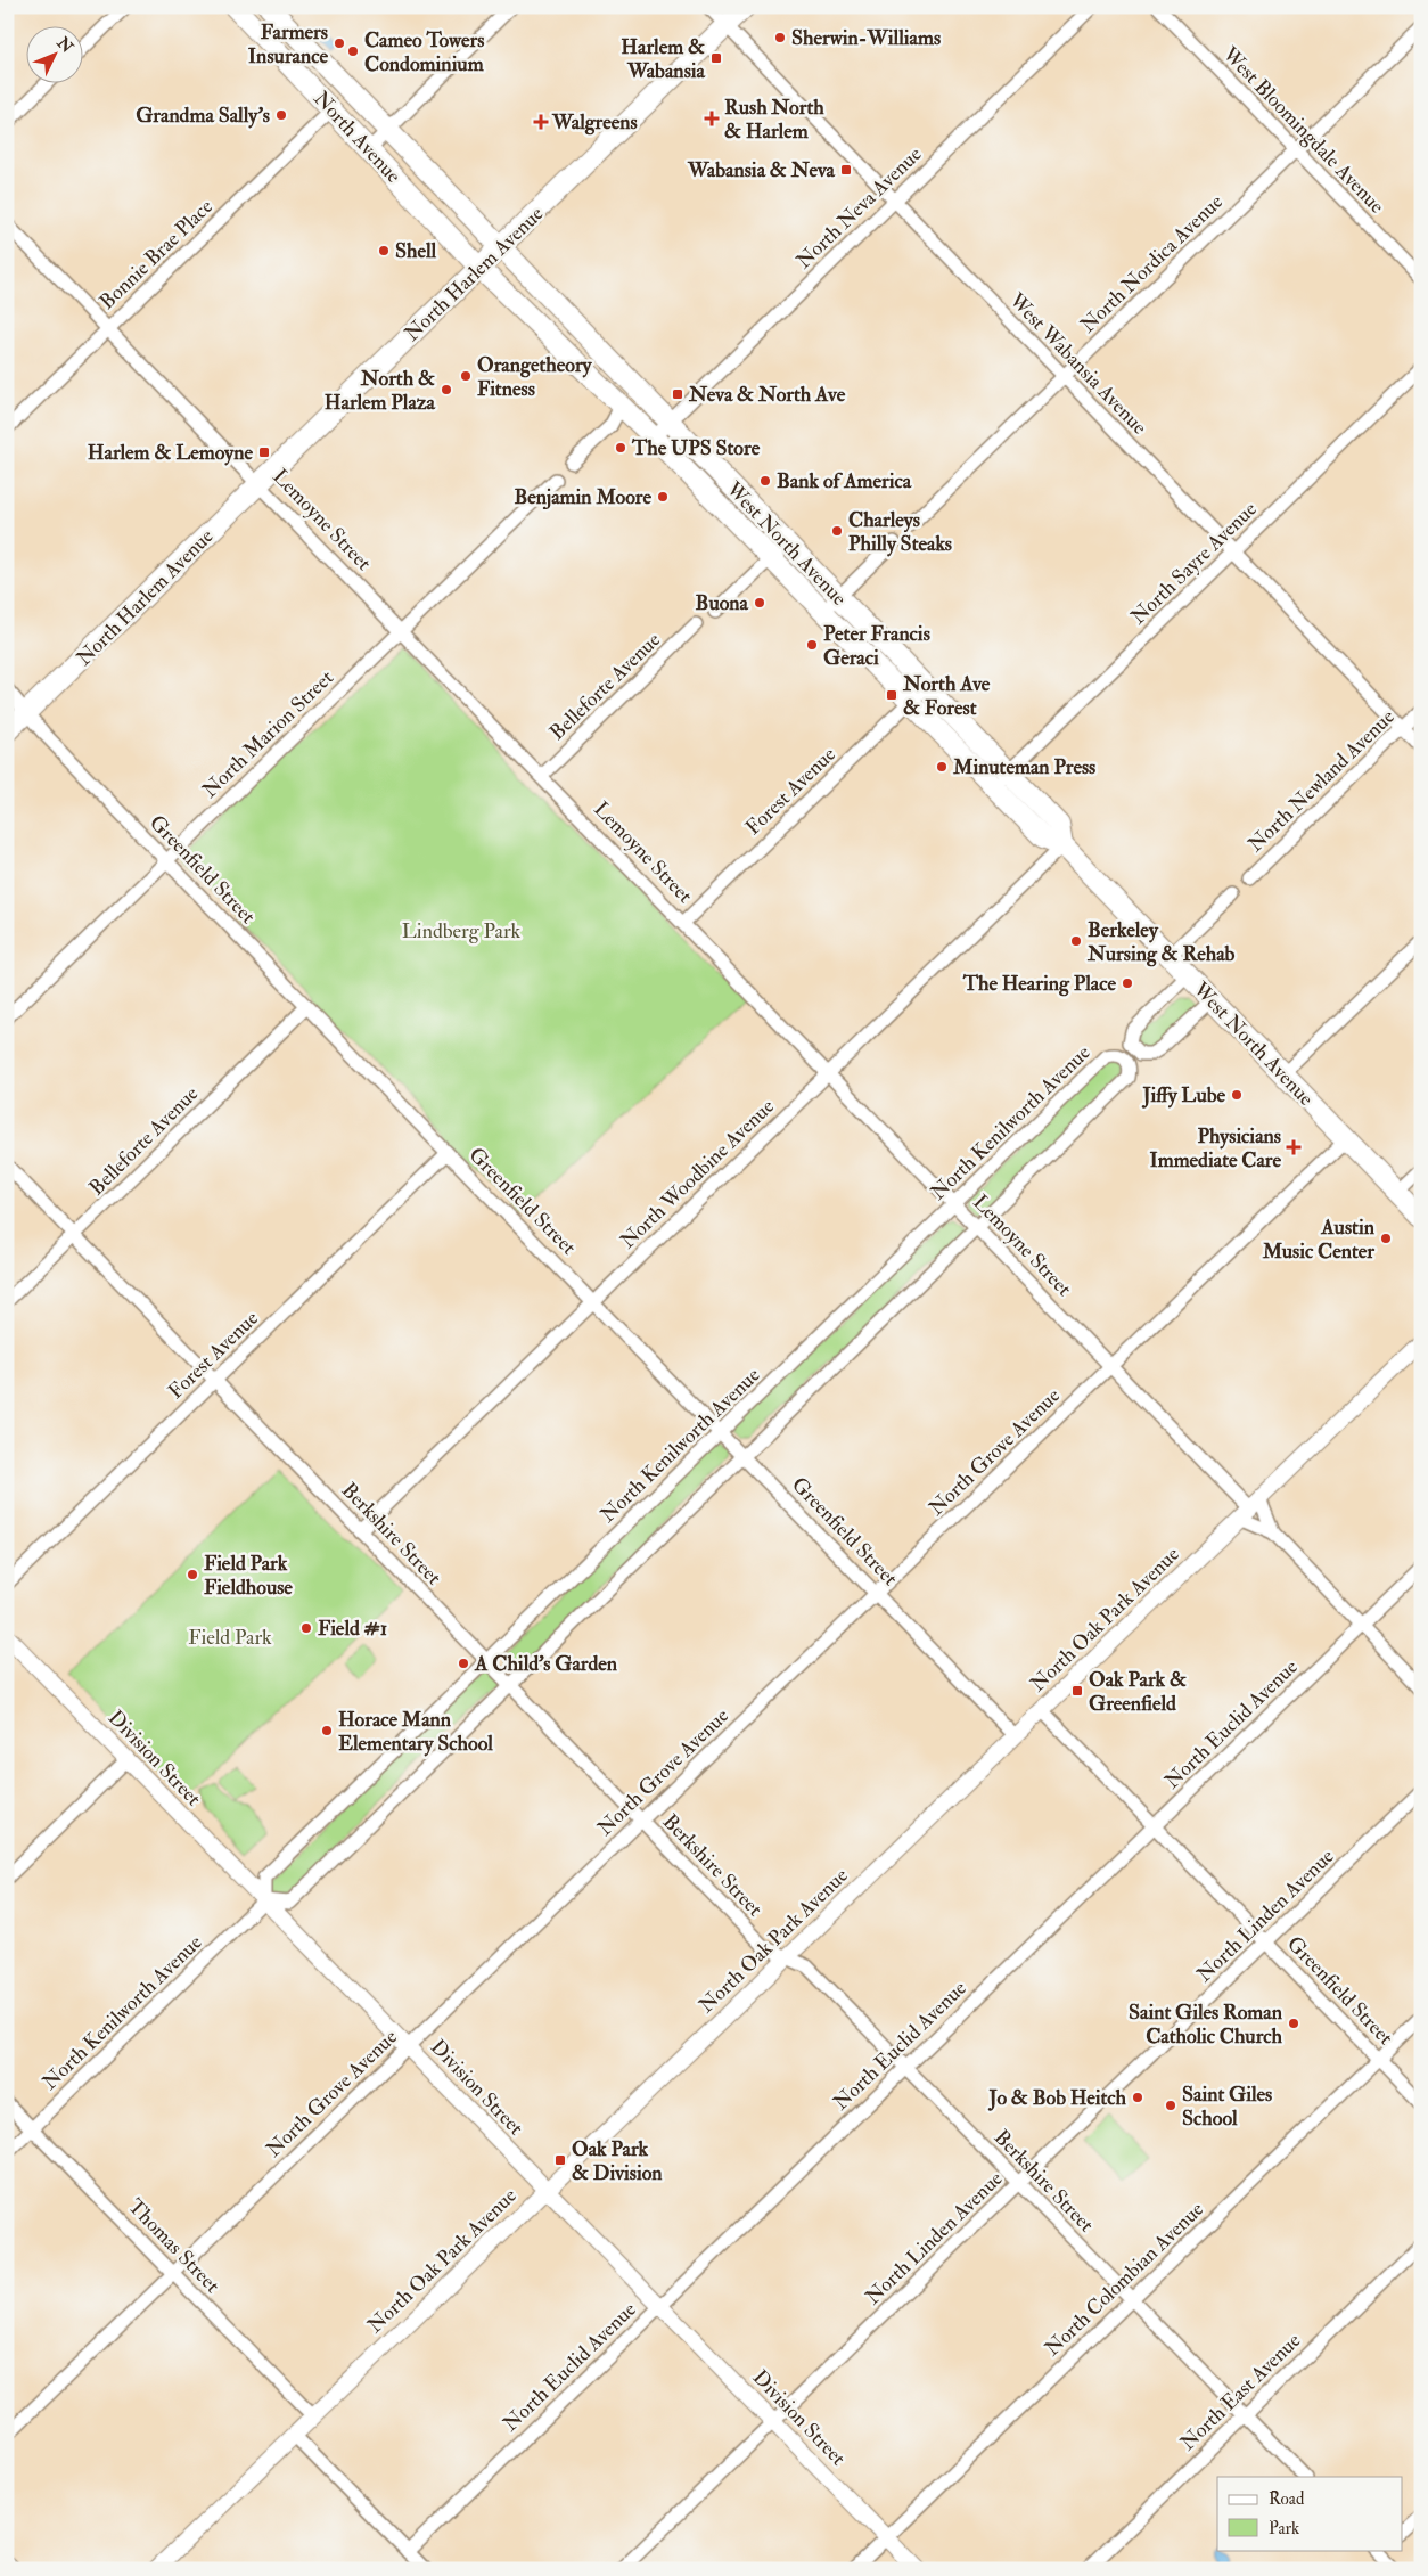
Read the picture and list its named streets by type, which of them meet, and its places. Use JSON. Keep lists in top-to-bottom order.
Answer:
{
  "streets": {
    "main road": ["North Avenue", "North Harlem Avenue", "West North Avenue"],
    "street": [
      "West Bloomingdale Avenue",
      "North Neva Avenue",
      "Bonnie Brae Place",
      "North Nordica Avenue",
      "West Wabansia Avenue",
      "Lemoyne Street",
      "North Sayre Avenue",
      "Belleforte Avenue",
      "North Marion Street",
      "North Newland Avenue",
      "Forest Avenue",
      "Greenfield Street",
      "North Kenilworth Avenue",
      "North Woodbine Avenue",
      "North Grove Avenue",
      "Berkshire Street",
      "North Oak Park Avenue",
      "North Euclid Avenue",
      "Division Street",
      "North Linden Avenue",
      "Thomas Street",
      "North Colombian Avenue",
      "North East Avenue"
    ]
  },
  "crossings": [
    ["West Bloomingdale Avenue", "North Nordica Avenue"],
    ["North Avenue", "Bonnie Brae Place"],
    ["North Avenue", "North Harlem Avenue"],
    ["North Avenue", "West North Avenue"],
    ["North Neva Avenue", "West Wabansia Avenue"],
    ["North Neva Avenue", "West North Avenue"],
    ["Bonnie Brae Place", "Lemoyne Street"],
    ["North Nordica Avenue", "West Wabansia Avenue"],
    ["North Harlem Avenue", "West Wabansia Avenue"],
    ["North Harlem Avenue", "Lemoyne Street"],
    ["North Harlem Avenue", "West North Avenue"],
    ["North Harlem Avenue", "Greenfield Street"],
    ["West Wabansia Avenue", "North Sayre Avenue"],
    ["West Wabansia Avenue", "North Newland Avenue"],
    ["Lemoyne Street", "Belleforte Avenue"],
    ["Lemoyne Street", "North Marion Street"],
    ["Lemoyne Street", "Forest Avenue"],
    ["Lemoyne Street", "North Kenilworth Avenue"],
    ["Lemoyne Street", "North Woodbine Avenue"],
    ["Lemoyne Street", "North Grove Avenue"],
    ["Lemoyne Street", "North Oak Park Avenue"],
    ["West North Avenue", "North Sayre Avenue"],
    ["West North Avenue", "Forest Avenue"],
    ["West North Avenue", "North Woodbine Avenue"],
    ["West North Avenue", "North Grove Avenue"],
    ["Belleforte Avenue", "Greenfield Street"],
    ["Belleforte Avenue", "Berkshire Street"],
    ["North Marion Street", "Greenfield Street"],
    ["Forest Avenue", "Greenfield Street"],
    ["Forest Avenue", "Berkshire Street"],
    ["Greenfield Street", "North Kenilworth Avenue"],
    ["Greenfield Street", "North Woodbine Avenue"],
    ["Greenfield Street", "North Grove Avenue"],
    ["Greenfield Street", "North Oak Park Avenue"],
    ["Greenfield Street", "North Euclid Avenue"],
    ["Greenfield Street", "North Linden Avenue"],
    ["Greenfield Street", "North Colombian Avenue"],
    ["North Kenilworth Avenue", "Berkshire Street"],
    ["North Kenilworth Avenue", "Division Street"],
    ["North Kenilworth Avenue", "Thomas Street"],
    ["North Woodbine Avenue", "Berkshire Street"],
    ["North Grove Avenue", "Berkshire Street"],
    ["North Grove Avenue", "Division Street"],
    ["North Grove Avenue", "Thomas Street"],
    ["Berkshire Street", "North Oak Park Avenue"],
    ["Berkshire Street", "North Euclid Avenue"],
    ["Berkshire Street", "North Linden Avenue"],
    ["Berkshire Street", "North Colombian Avenue"],
    ["Berkshire Street", "North East Avenue"],
    ["North Oak Park Avenue", "Division Street"],
    ["North Oak Park Avenue", "Thomas Street"],
    ["North Euclid Avenue", "Division Street"],
    ["Division Street", "North Linden Avenue"],
    ["Division Street", "North Colombian Avenue"]
  ],
  "parks": ["Lindberg Park", "Field Park"],
  "places": {
    "other": [
      "Sherwin-Williams",
      "Farmers Insurance",
      "Cameo Towers Condominium",
      "Grandma Sally's",
      "Shell",
      "Orangetheory Fitness",
      "North & Harlem Plaza",
      "The UPS Store",
      "Bank of America",
      "Benjamin Moore",
      "Charleys Philly Steaks",
      "Buona",
      "Peter Francis Geraci",
      "Minuteman Press",
      "Berkeley Nursing & Rehab",
      "The Hearing Place",
      "Jiffy Lube",
      "Austin Music Center",
      "Field Park Fieldhouse",
      "Field #1",
      "A Child's Garden",
      "Horace Mann Elementary School",
      "Saint Giles Roman Catholic Church",
      "Jo & Bob Heitch",
      "Saint Giles School"
    ],
    "transit": [
      "Harlem & Wabansia",
      "Wabansia & Neva",
      "Neva & North Ave",
      "Harlem & Lemoyne",
      "North Ave & Forest",
      "Oak Park & Greenfield",
      "Oak Park & Division"
    ],
    "health": ["Rush North & Harlem", "Walgreens", "Physicians Immediate Care"]
  },
  "legend": ["Road", "Park"],
  "north": "top right"
}
